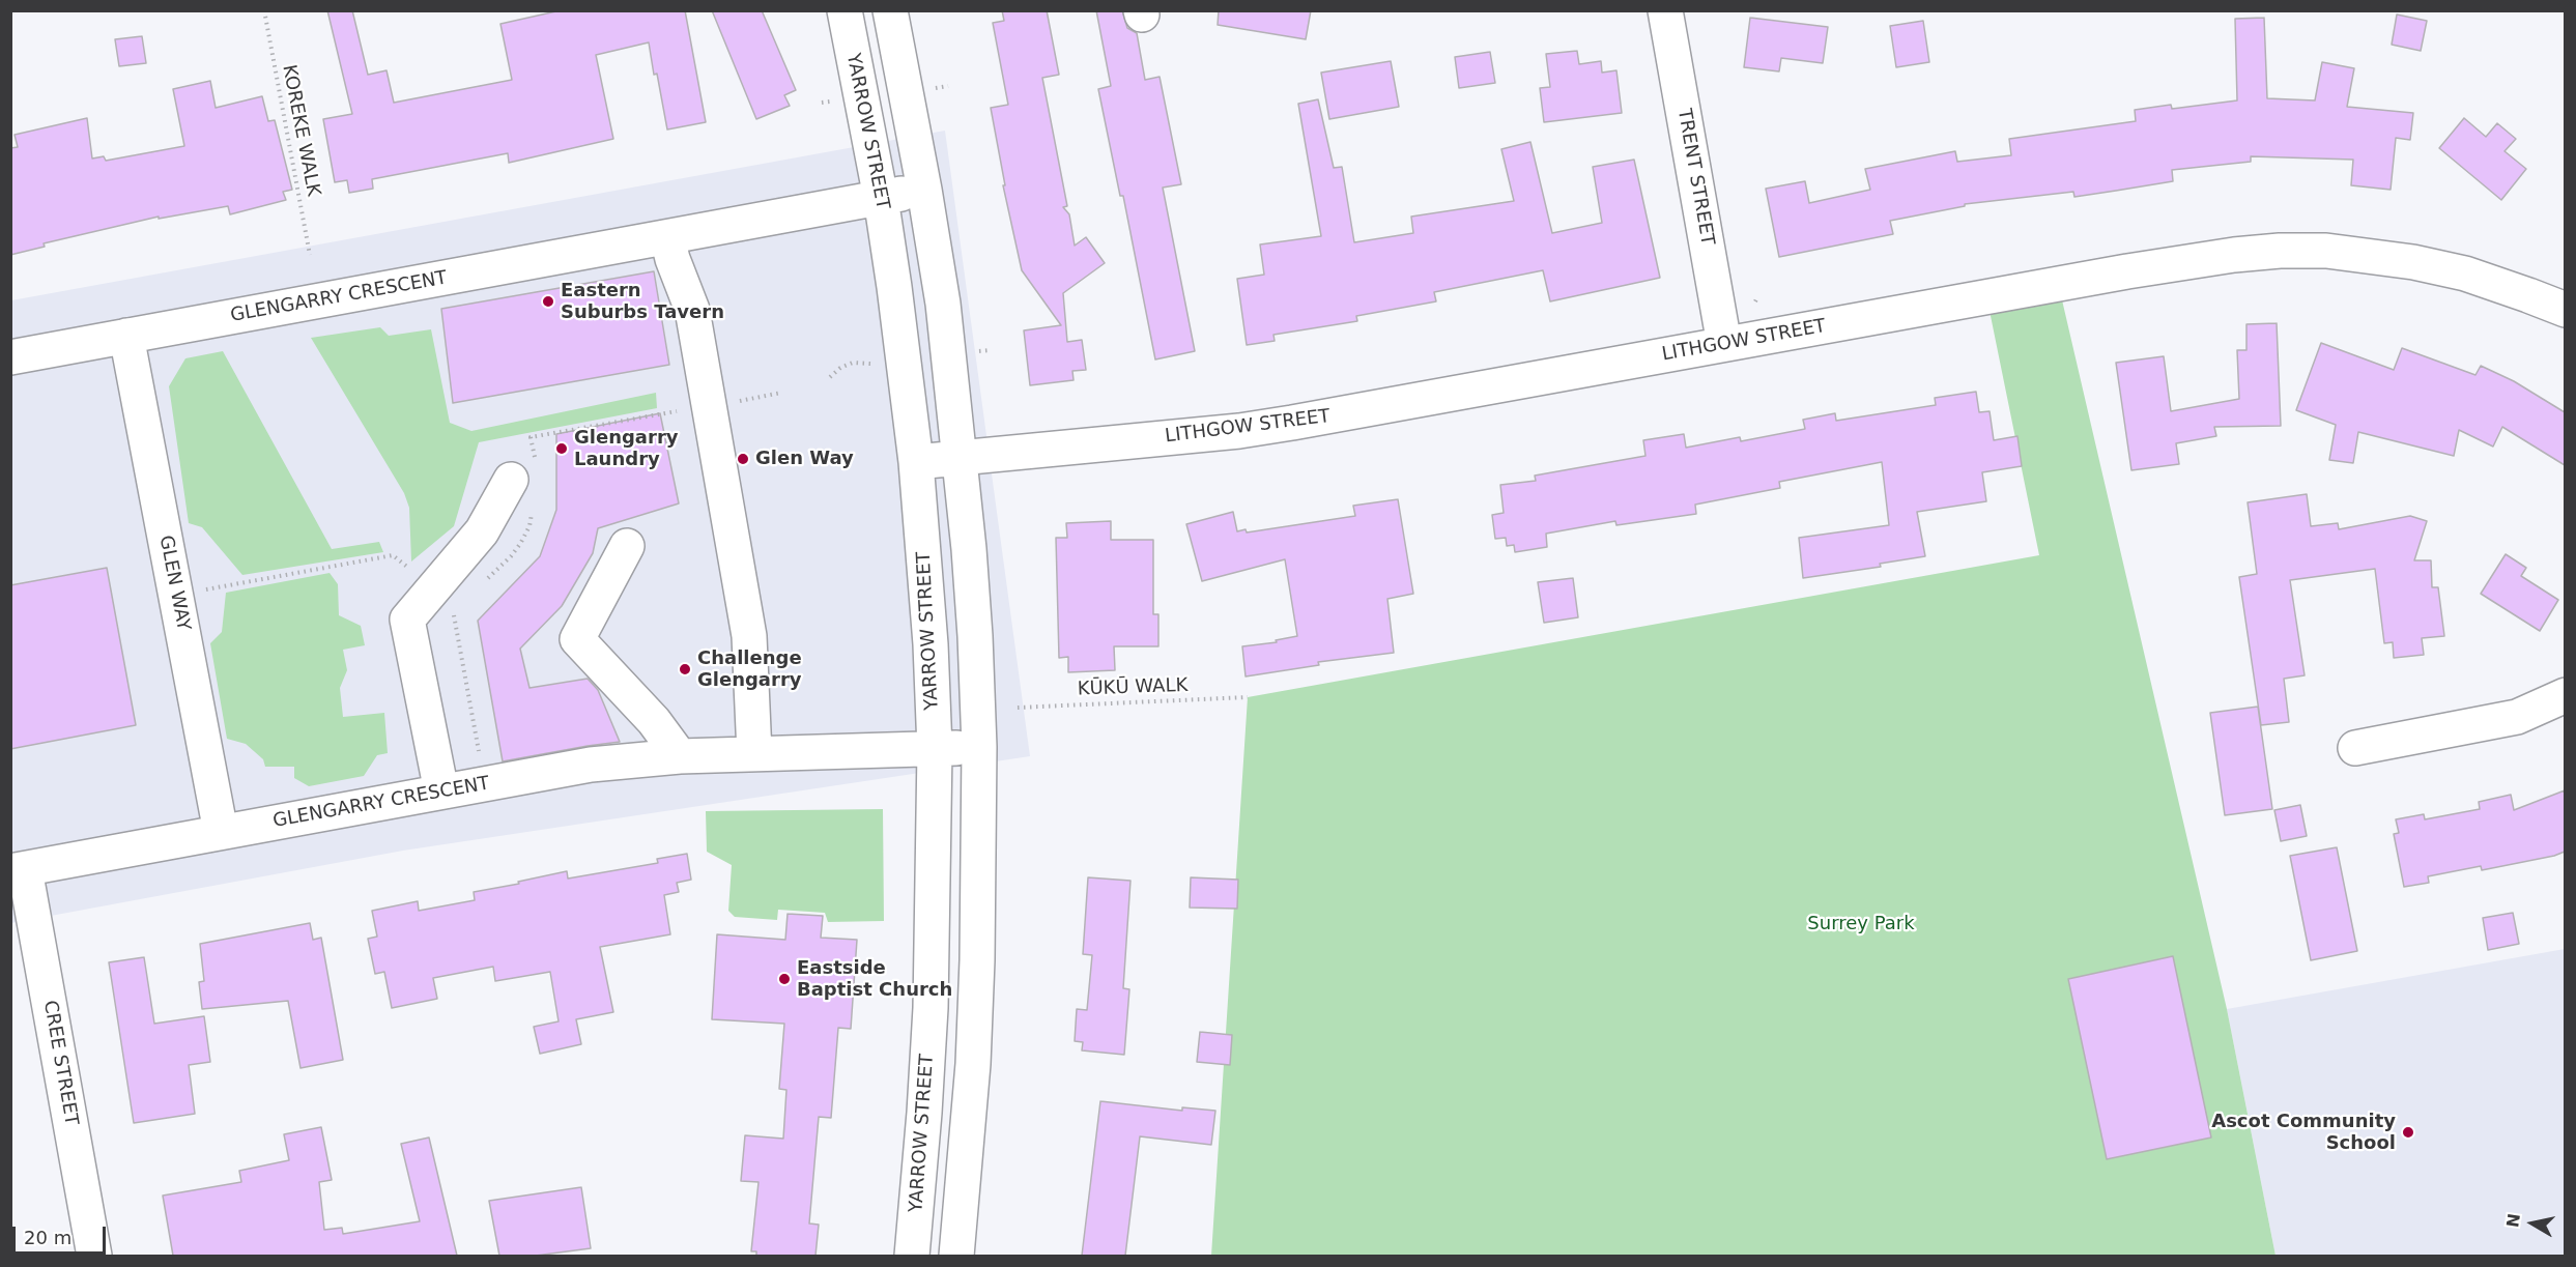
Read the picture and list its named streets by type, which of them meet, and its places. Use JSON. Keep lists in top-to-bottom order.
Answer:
{
  "streets": {
    "street": [
      "YARROW STREET",
      "TRENT STREET",
      "GLENGARRY CRESCENT",
      "LITHGOW STREET",
      "GLEN WAY",
      "CREE STREET"
    ],
    "path": ["KOREKE WALK", "KŪKŪ WALK"]
  },
  "crossings": [
    ["YARROW STREET", "GLENGARRY CRESCENT"],
    ["YARROW STREET", "LITHGOW STREET"],
    ["TRENT STREET", "LITHGOW STREET"],
    ["GLENGARRY CRESCENT", "GLEN WAY"],
    ["GLENGARRY CRESCENT", "CREE STREET"]
  ],
  "parks": ["Surrey Park"],
  "places": [
    "Eastern Suburbs Tavern",
    "Glengarry Laundry",
    "Glen Way",
    "Challenge Glengarry",
    "Eastside Baptist Church",
    "Ascot Community School"
  ],
  "scale_bar": "20 m",
  "north": "left"
}
